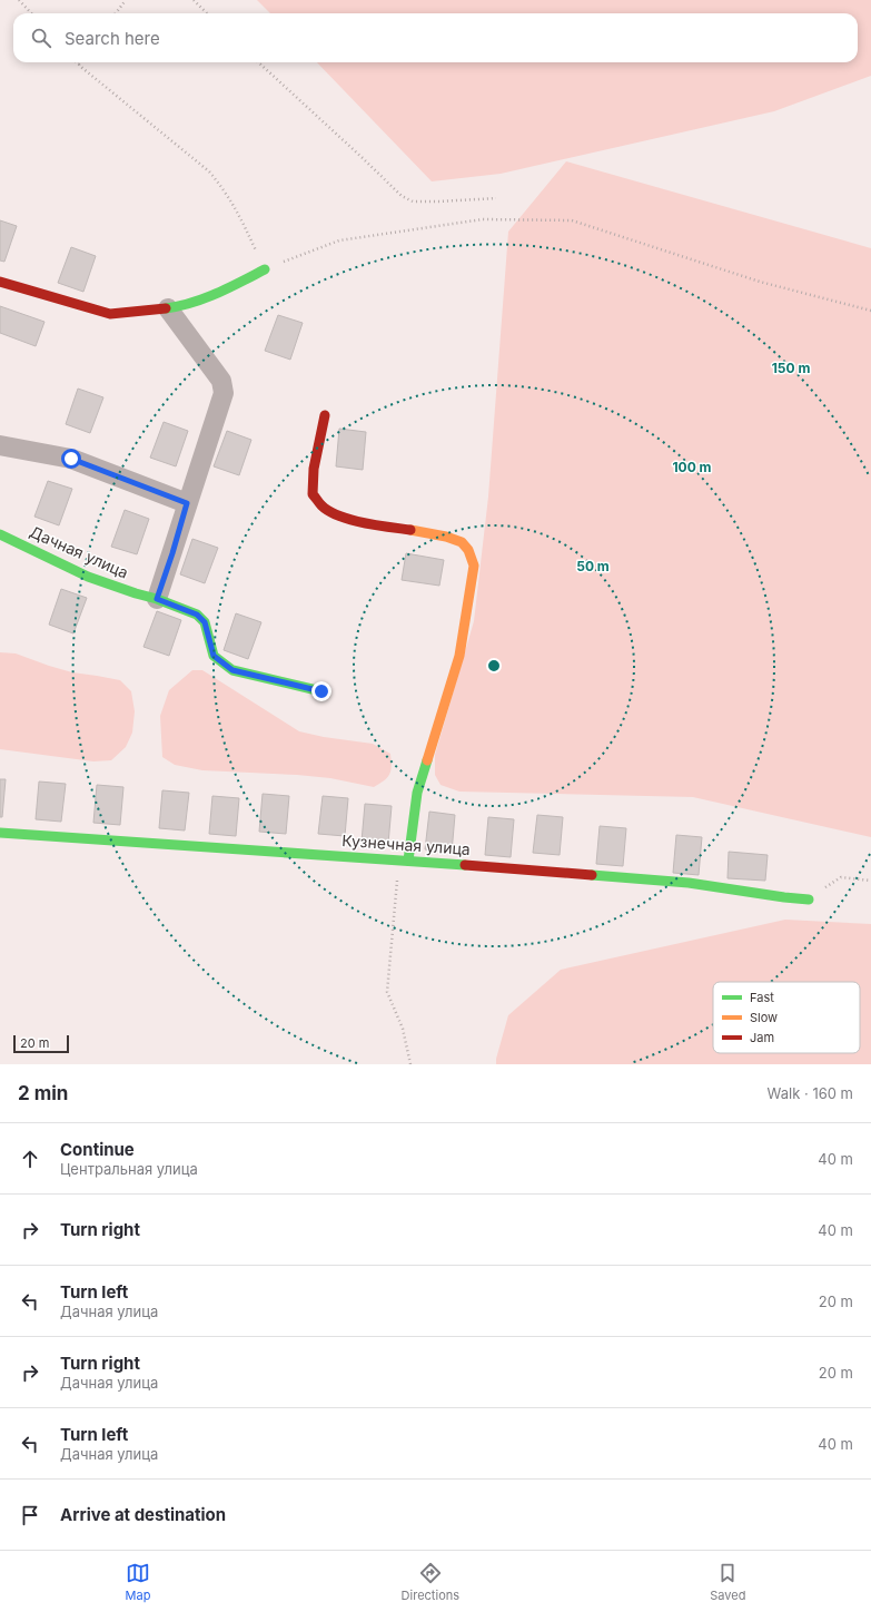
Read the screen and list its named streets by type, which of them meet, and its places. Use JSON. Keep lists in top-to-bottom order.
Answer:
{
  "streets": {
    "street": ["Дачная улица", "Кузнечная улица"]
  },
  "legend": ["Fast", "Slow", "Jam"],
  "scale_bar": "20 m",
  "page": {
    "search": "Search here",
    "scale": "20 m",
    "heading": ["2 min", "Walk · 160 m"],
    "list": [
      ["Continue", "Центральная улица", "40 m"],
      ["Turn right", "40 m"],
      ["Turn left", "Дачная улица", "20 m"],
      ["Turn right", "Дачная улица", "20 m"],
      ["Turn left", "Дачная улица", "40 m"],
      "Arrive at destination"
    ],
    "nav": ["Map", "Directions", "Saved"]
  },
  "rings": ["150 m", "100 m", "50 m"]
}
